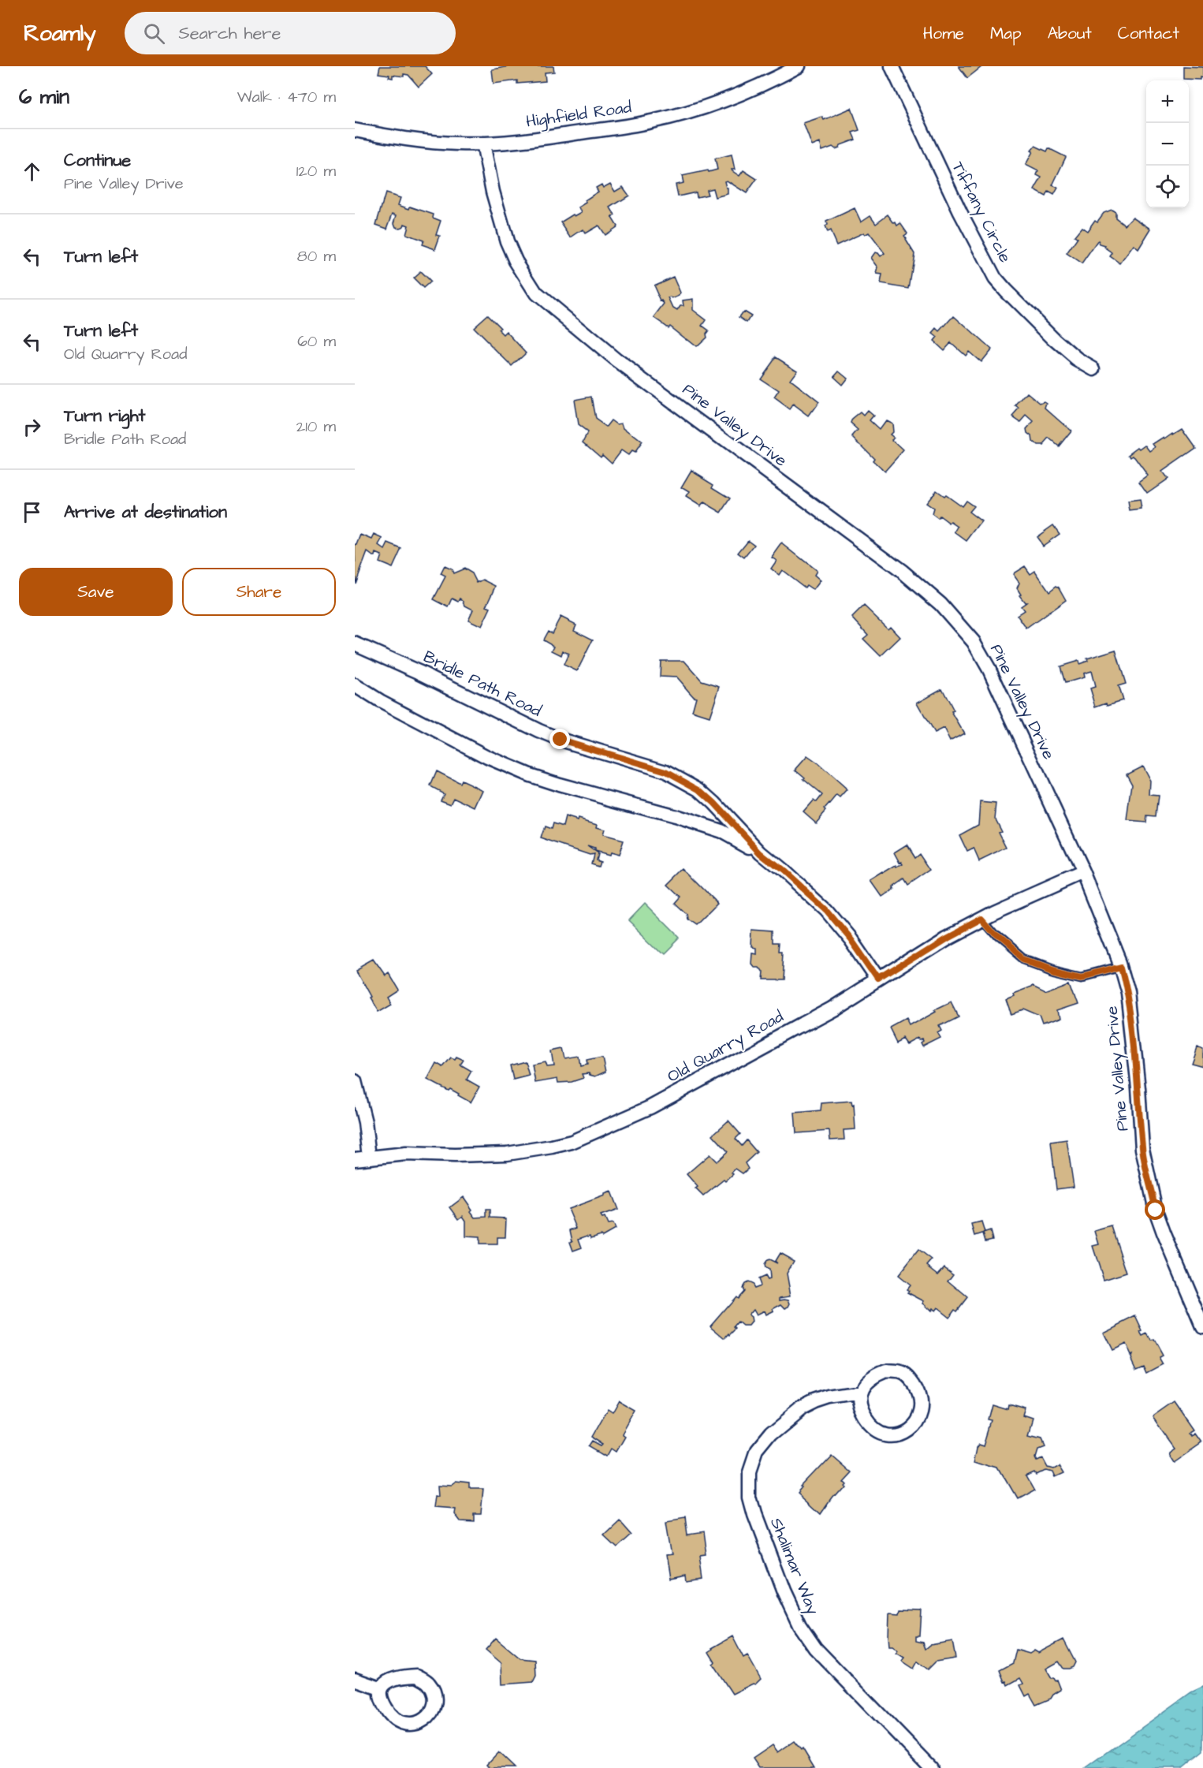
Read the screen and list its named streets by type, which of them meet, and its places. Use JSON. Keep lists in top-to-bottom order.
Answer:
{
  "streets": {
    "street": [
      "Highfield Road",
      "Tiffany Circle",
      "Pine Valley Drive",
      "Bridle Path Road",
      "Old Quarry Road",
      "Shalimar Way"
    ]
  },
  "crossings": [
    ["Highfield Road", "Pine Valley Drive"],
    ["Pine Valley Drive", "Old Quarry Road"],
    ["Bridle Path Road", "Old Quarry Road"]
  ],
  "page": {
    "header": "Roamly",
    "search": "Search here",
    "nav": [
      "Home",
      "Map",
      "About",
      "Contact"
    ],
    "heading": ["6 min", "Walk · 470 m"],
    "map_buttons": ["+", "−"],
    "list": [
      ["Continue", "Pine Valley Drive", "120 m"],
      ["Turn left", "80 m"],
      ["Turn left", "Old Quarry Road", "60 m"],
      ["Turn right", "Bridle Path Road", "210 m"],
      "Arrive at destination"
    ],
    "buttons": ["Save", "Share"]
  }
}
